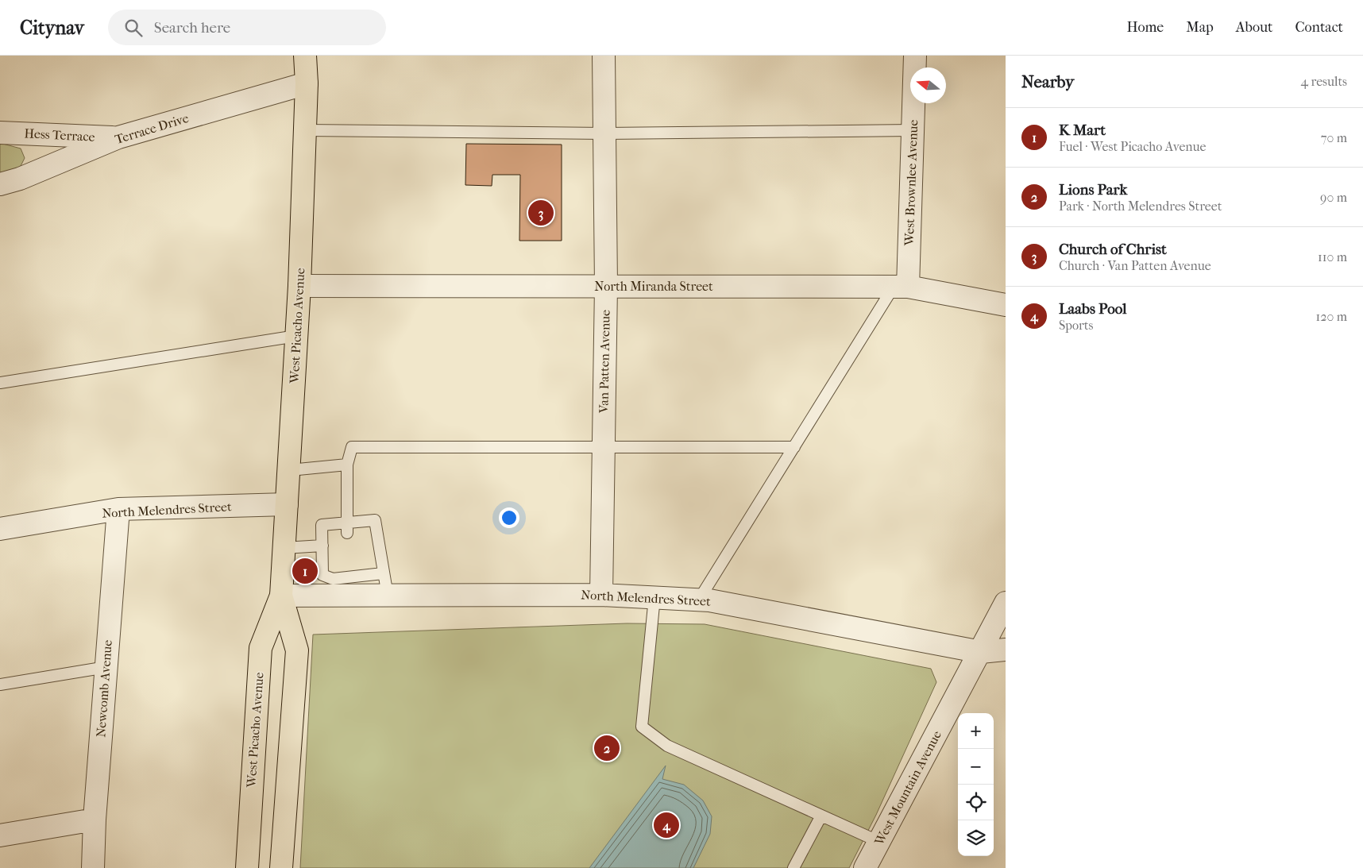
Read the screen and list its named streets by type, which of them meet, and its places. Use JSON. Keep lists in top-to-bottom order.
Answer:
{
  "streets": {
    "main road": ["West Picacho Avenue"],
    "street": [
      "Terrace Drive",
      "Hess Terrace",
      "West Brownlee Avenue",
      "North Miranda Street",
      "Van Patten Avenue",
      "North Melendres Street",
      "Newcomb Avenue",
      "West Mountain Avenue"
    ]
  },
  "crossings": [
    ["Terrace Drive", "Hess Terrace"],
    ["Terrace Drive", "West Picacho Avenue"],
    ["West Brownlee Avenue", "North Miranda Street"],
    ["North Miranda Street", "West Picacho Avenue"],
    ["North Miranda Street", "Van Patten Avenue"],
    ["West Picacho Avenue", "North Melendres Street"],
    ["Van Patten Avenue", "North Melendres Street"],
    ["North Melendres Street", "Newcomb Avenue"],
    ["North Melendres Street", "West Mountain Avenue"]
  ],
  "north": "left",
  "page": {
    "header": "Citynav",
    "search": "Search here",
    "nav": [
      "Home",
      "Map",
      "About",
      "Contact"
    ],
    "heading": ["Nearby", "4 results"],
    "list": [
      {
        "mark": "1",
        "name": "K Mart",
        "note": "Fuel · West Picacho Avenue",
        "value": "70 m"
      },
      {
        "mark": "2",
        "name": "Lions Park",
        "note": "Park · North Melendres Street",
        "value": "90 m"
      },
      {
        "mark": "3",
        "name": "Church of Christ",
        "note": "Church · Van Patten Avenue",
        "value": "110 m"
      },
      {
        "mark": "4",
        "name": "Laabs Pool",
        "note": "Sports",
        "value": "120 m"
      }
    ],
    "pins": [
      "3",
      "1",
      "2",
      "4"
    ],
    "map_buttons": ["+", "−"]
  }
}
